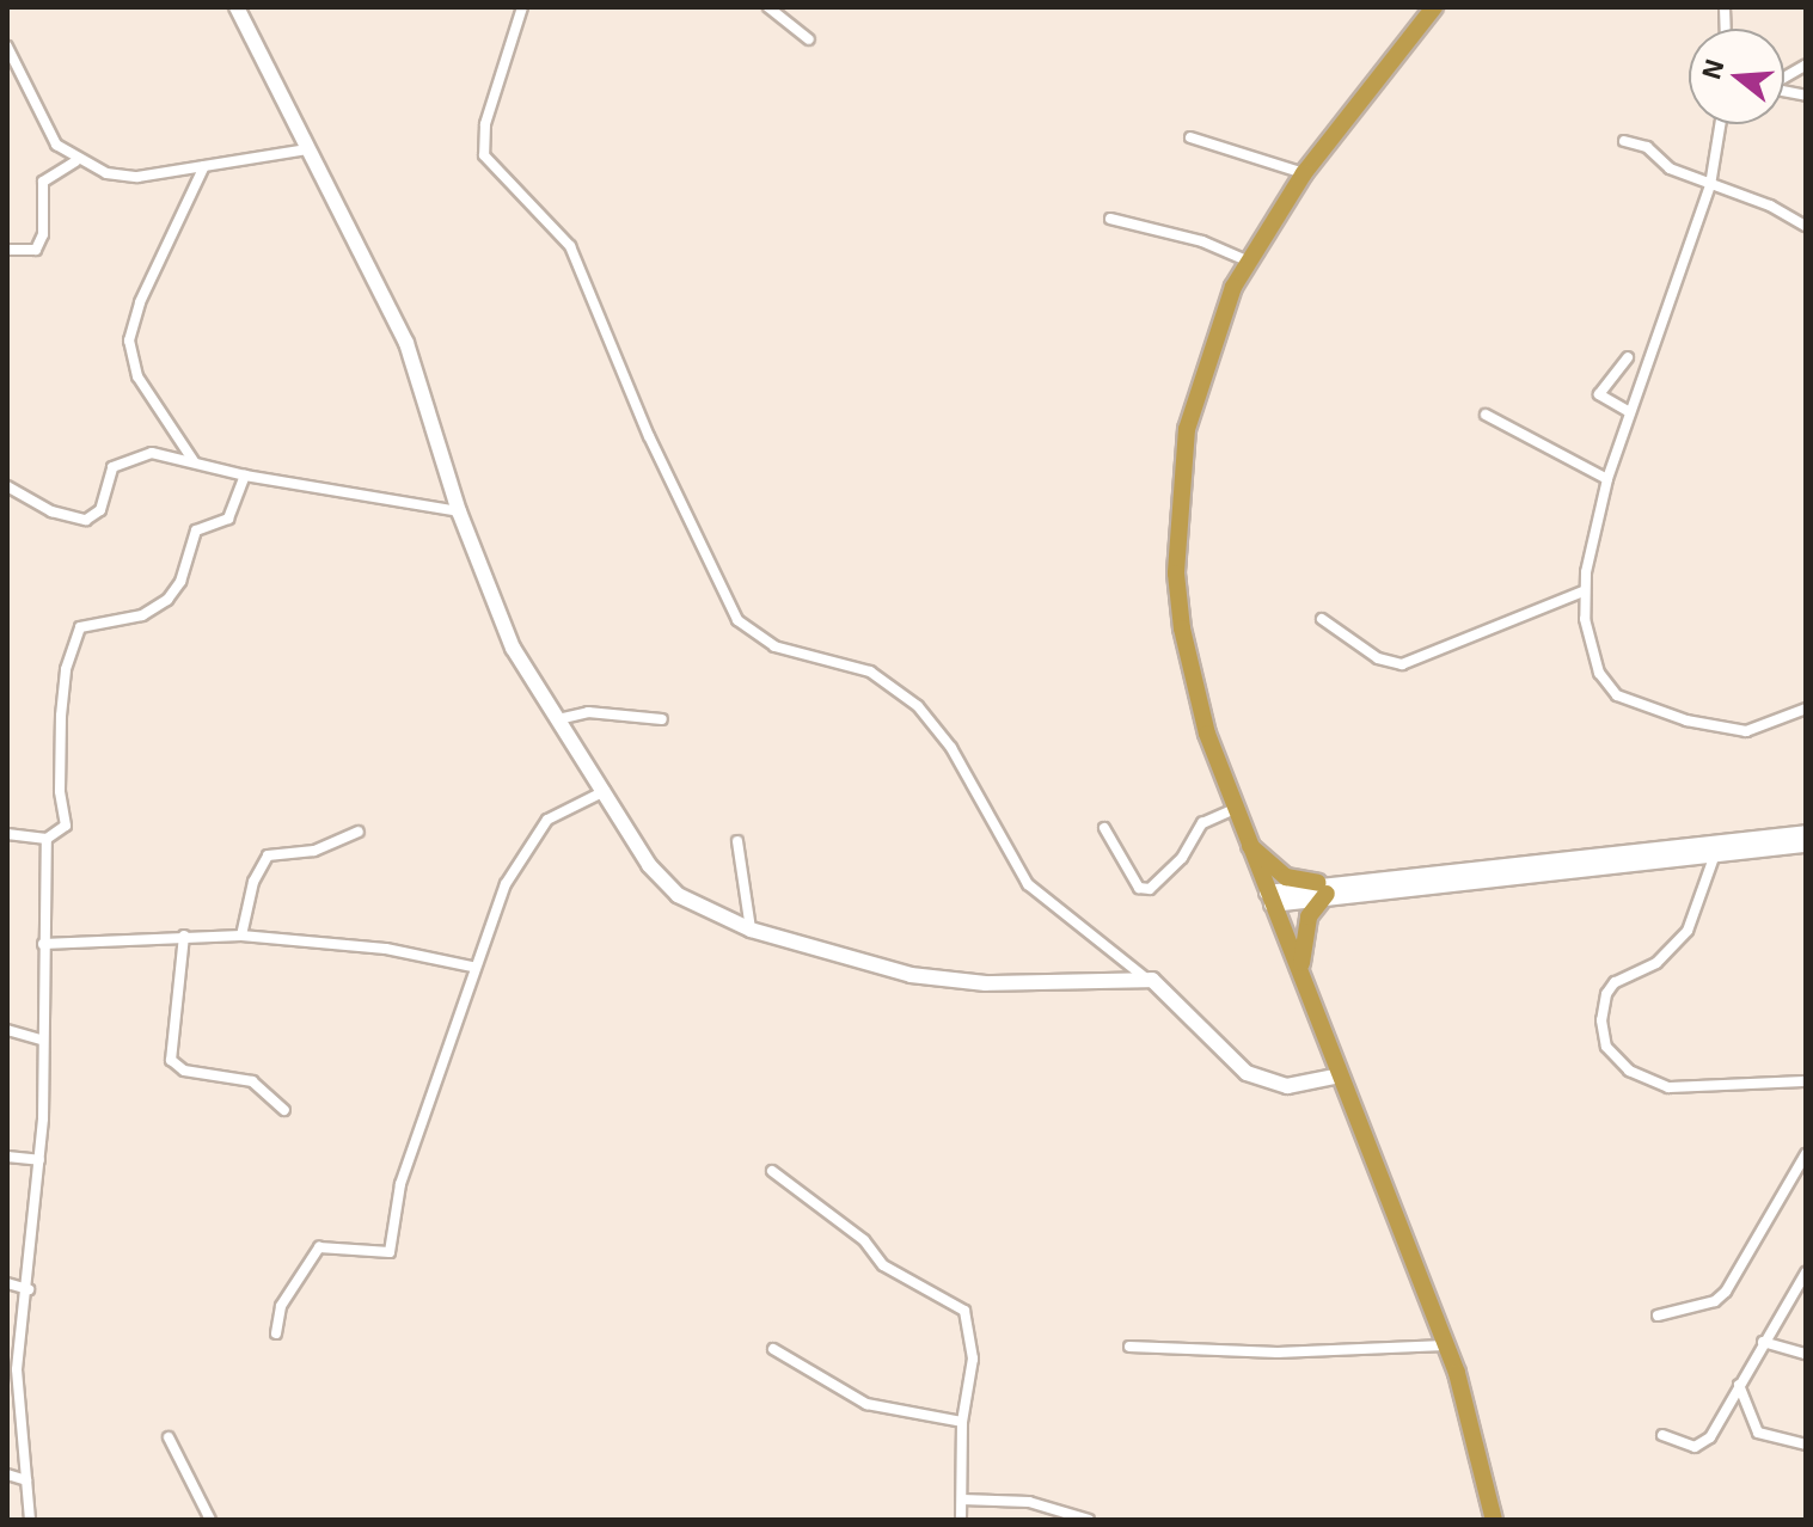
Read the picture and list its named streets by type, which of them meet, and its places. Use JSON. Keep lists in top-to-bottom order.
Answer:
{
  "north": "left"
}
